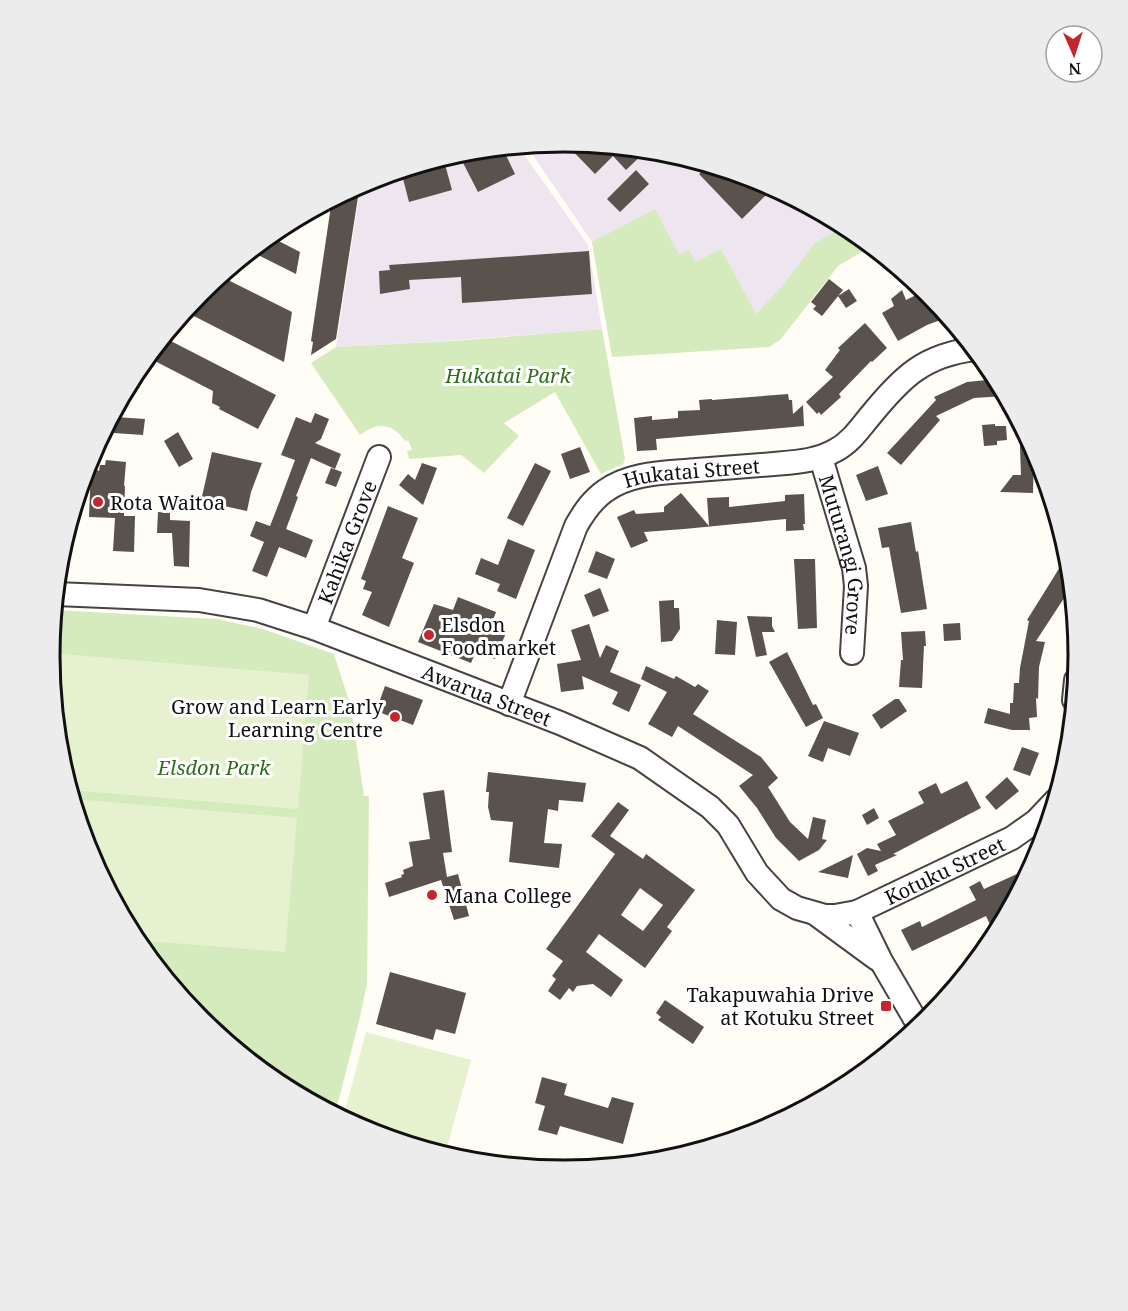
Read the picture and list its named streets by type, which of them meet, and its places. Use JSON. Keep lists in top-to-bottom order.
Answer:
{
  "streets": {
    "street": [
      "Hukatai Street",
      "Kahika Grove",
      "Muturangi Grove",
      "Awarua Street",
      "Kotuku Street"
    ]
  },
  "crossings": [
    ["Hukatai Street", "Muturangi Grove"],
    ["Hukatai Street", "Awarua Street"],
    ["Kahika Grove", "Awarua Street"],
    ["Awarua Street", "Kotuku Street"]
  ],
  "parks": ["Hukatai Park", "Elsdon Park"],
  "places": {
    "other": [
      "Rota Waitoa",
      "Elsdon Foodmarket",
      "Grow and Learn Early Learning Centre",
      "Mana College"
    ],
    "transit": ["Takapuwahia Drive at Kotuku Street"]
  },
  "north": "bottom"
}
